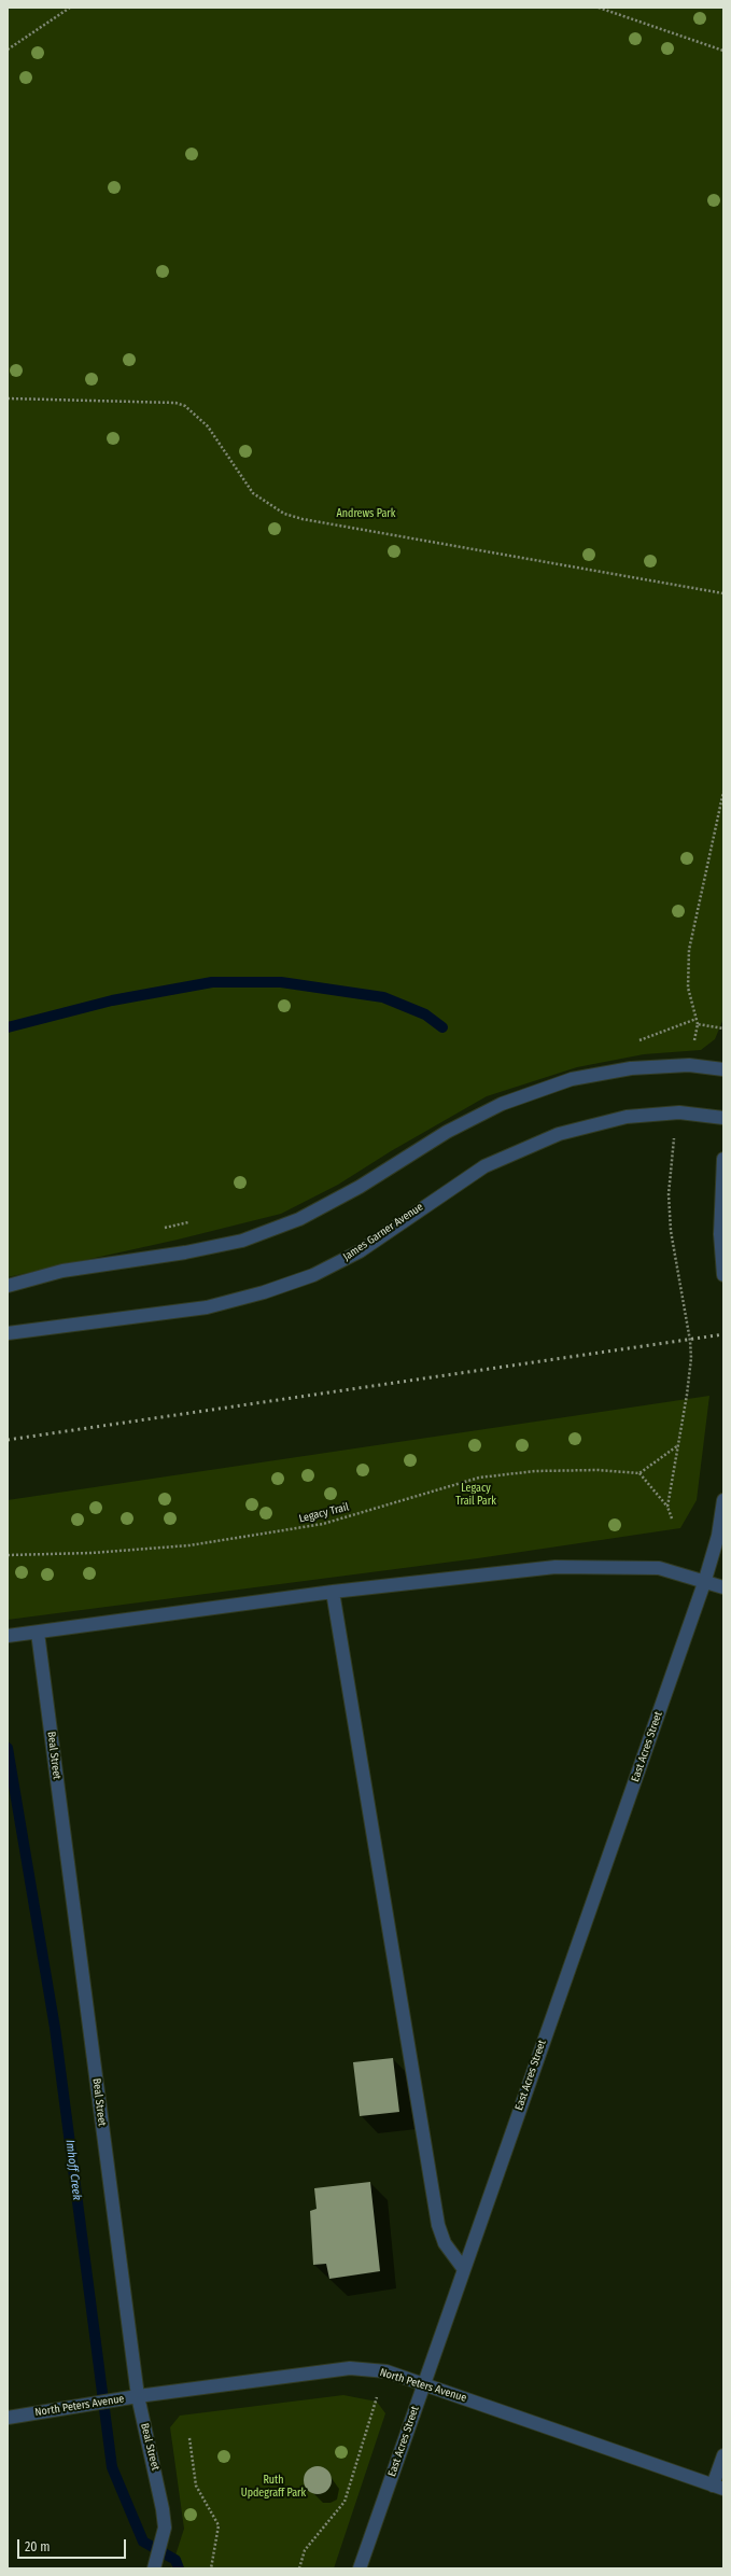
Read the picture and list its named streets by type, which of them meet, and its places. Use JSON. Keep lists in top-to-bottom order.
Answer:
{
  "streets": {
    "street": [
      "James Garner Avenue",
      "East Acres Street",
      "Beal Street",
      "North Peters Avenue"
    ],
    "path": ["Legacy Trail"]
  },
  "crossings": [
    ["East Acres Street", "North Peters Avenue"],
    ["Beal Street", "North Peters Avenue"]
  ],
  "water": ["Imhoff Creek"],
  "parks": ["Andrews Park", "Legacy Trail Park", "Ruth Updegraff Park"],
  "scale_bar": "20 m"
}
